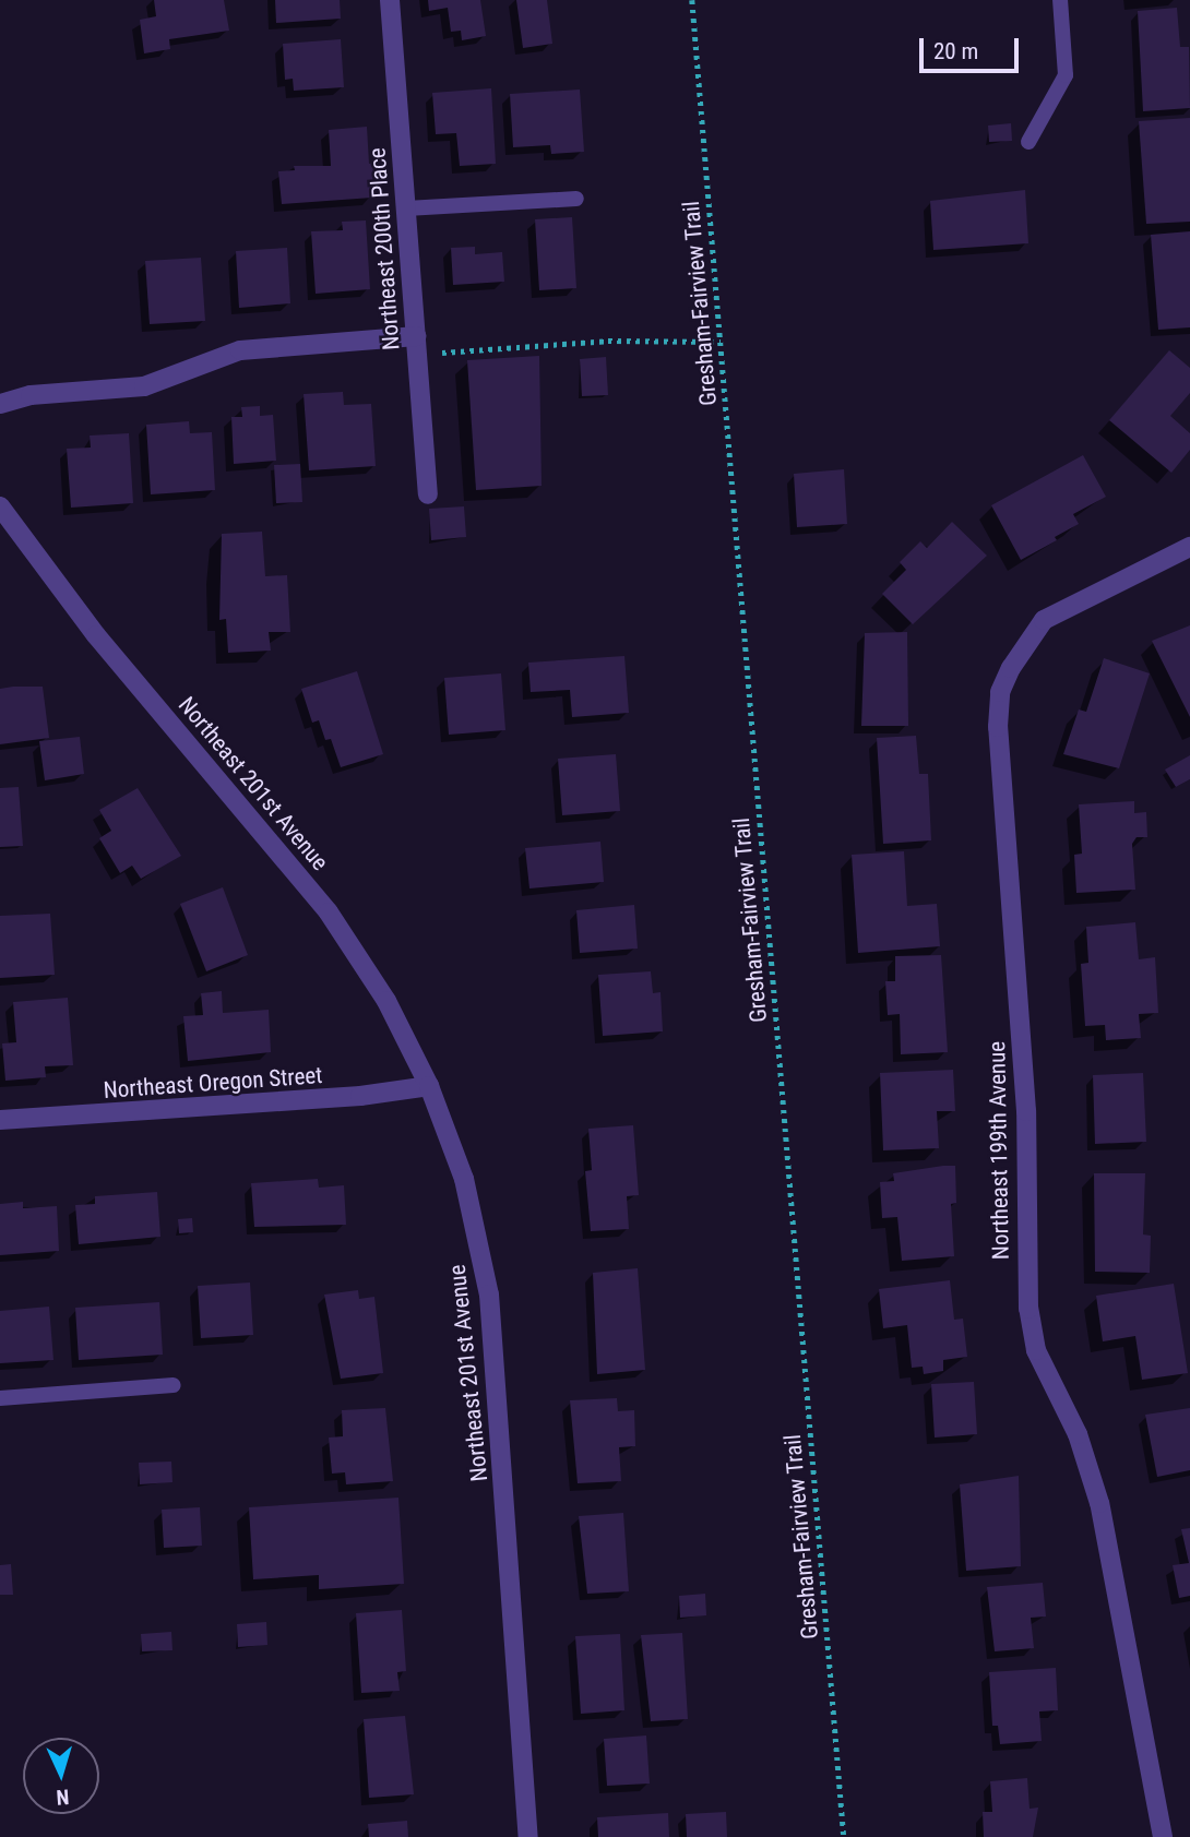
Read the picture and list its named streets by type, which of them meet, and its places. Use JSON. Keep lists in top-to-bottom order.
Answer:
{
  "streets": {
    "street": [
      "Northeast 200th Place",
      "Northeast 201st Avenue",
      "Northeast Oregon Street",
      "Northeast 199th Avenue"
    ],
    "path": ["Gresham-Fairview Trail"]
  },
  "crossings": [
    ["Northeast 201st Avenue", "Northeast Oregon Street"]
  ],
  "scale_bar": "20 m",
  "north": "bottom"
}
